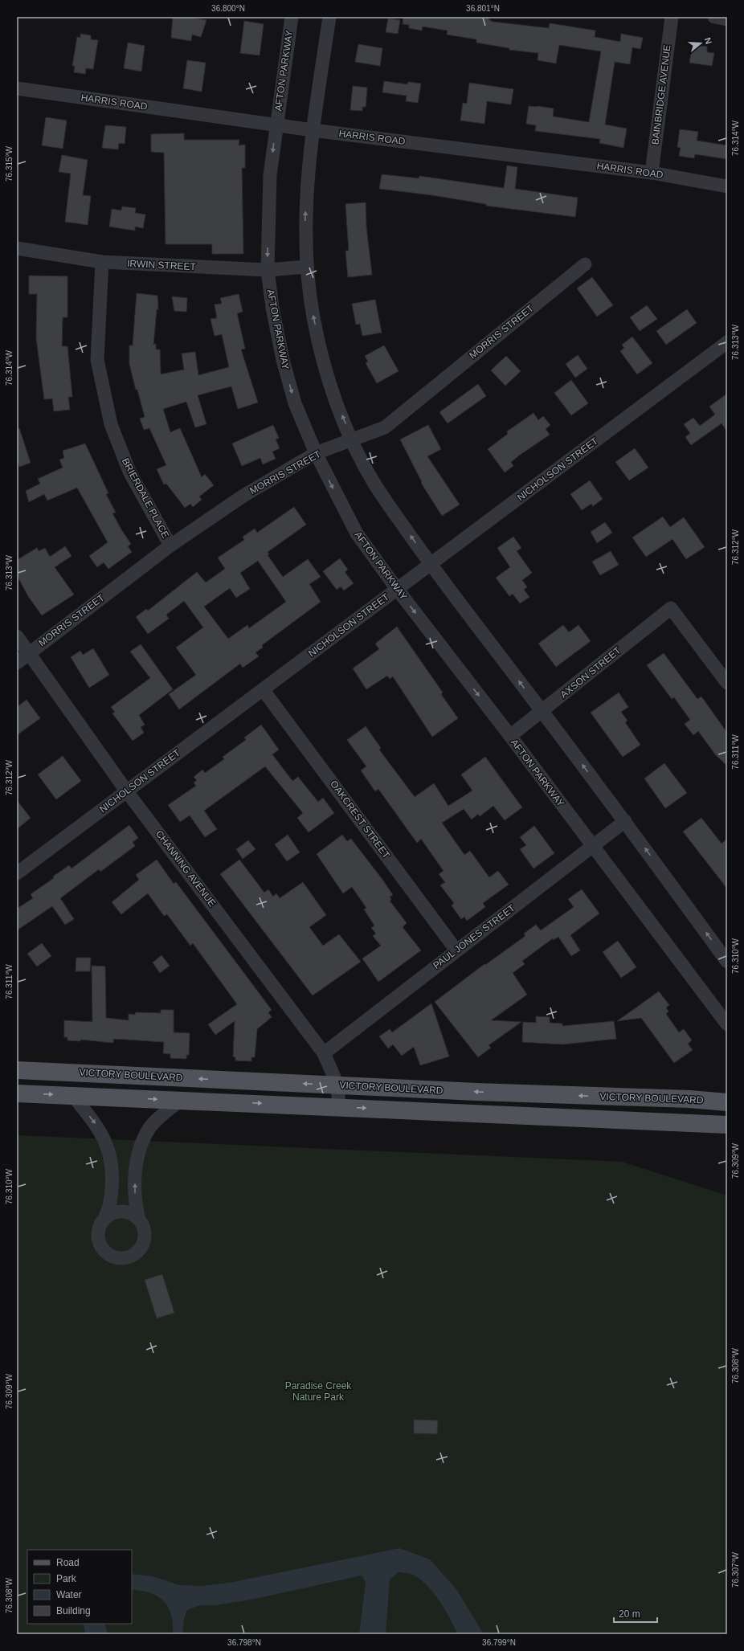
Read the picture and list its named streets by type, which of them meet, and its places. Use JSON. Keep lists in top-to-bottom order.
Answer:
{
  "streets": {
    "main road": ["VICTORY BOULEVARD"],
    "street": [
      "AFTON PARKWAY",
      "BAINBRIDGE AVENUE",
      "HARRIS ROAD",
      "IRWIN STREET",
      "MORRIS STREET",
      "NICHOLSON STREET",
      "BRIERDALE PLACE",
      "AXSON STREET",
      "OAKCREST STREET",
      "CHANNING AVENUE",
      "PAUL JONES STREET"
    ]
  },
  "crossings": [
    ["AFTON PARKWAY", "HARRIS ROAD"],
    ["AFTON PARKWAY", "IRWIN STREET"],
    ["AFTON PARKWAY", "MORRIS STREET"],
    ["AFTON PARKWAY", "NICHOLSON STREET"],
    ["AFTON PARKWAY", "AXSON STREET"],
    ["AFTON PARKWAY", "PAUL JONES STREET"],
    ["BAINBRIDGE AVENUE", "HARRIS ROAD"],
    ["IRWIN STREET", "BRIERDALE PLACE"],
    ["MORRIS STREET", "BRIERDALE PLACE"],
    ["MORRIS STREET", "CHANNING AVENUE"],
    ["NICHOLSON STREET", "OAKCREST STREET"],
    ["NICHOLSON STREET", "CHANNING AVENUE"],
    ["OAKCREST STREET", "PAUL JONES STREET"],
    ["CHANNING AVENUE", "PAUL JONES STREET"],
    ["CHANNING AVENUE", "VICTORY BOULEVARD"]
  ],
  "parks": ["Paradise Creek Nature Park"],
  "legend": [
    "Road",
    "Park",
    "Water",
    "Building"
  ],
  "scale_bar": "20 m",
  "north": "right",
  "coordinates": [
    "36.800°N",
    "36.801°N",
    "76.314°W",
    "76.315°W",
    "76.313°W",
    "76.312°W",
    "76.311°W",
    "76.310°W",
    "76.309°W",
    "76.308°W",
    "76.307°W",
    "36.798°N",
    "36.799°N"
  ]
}
